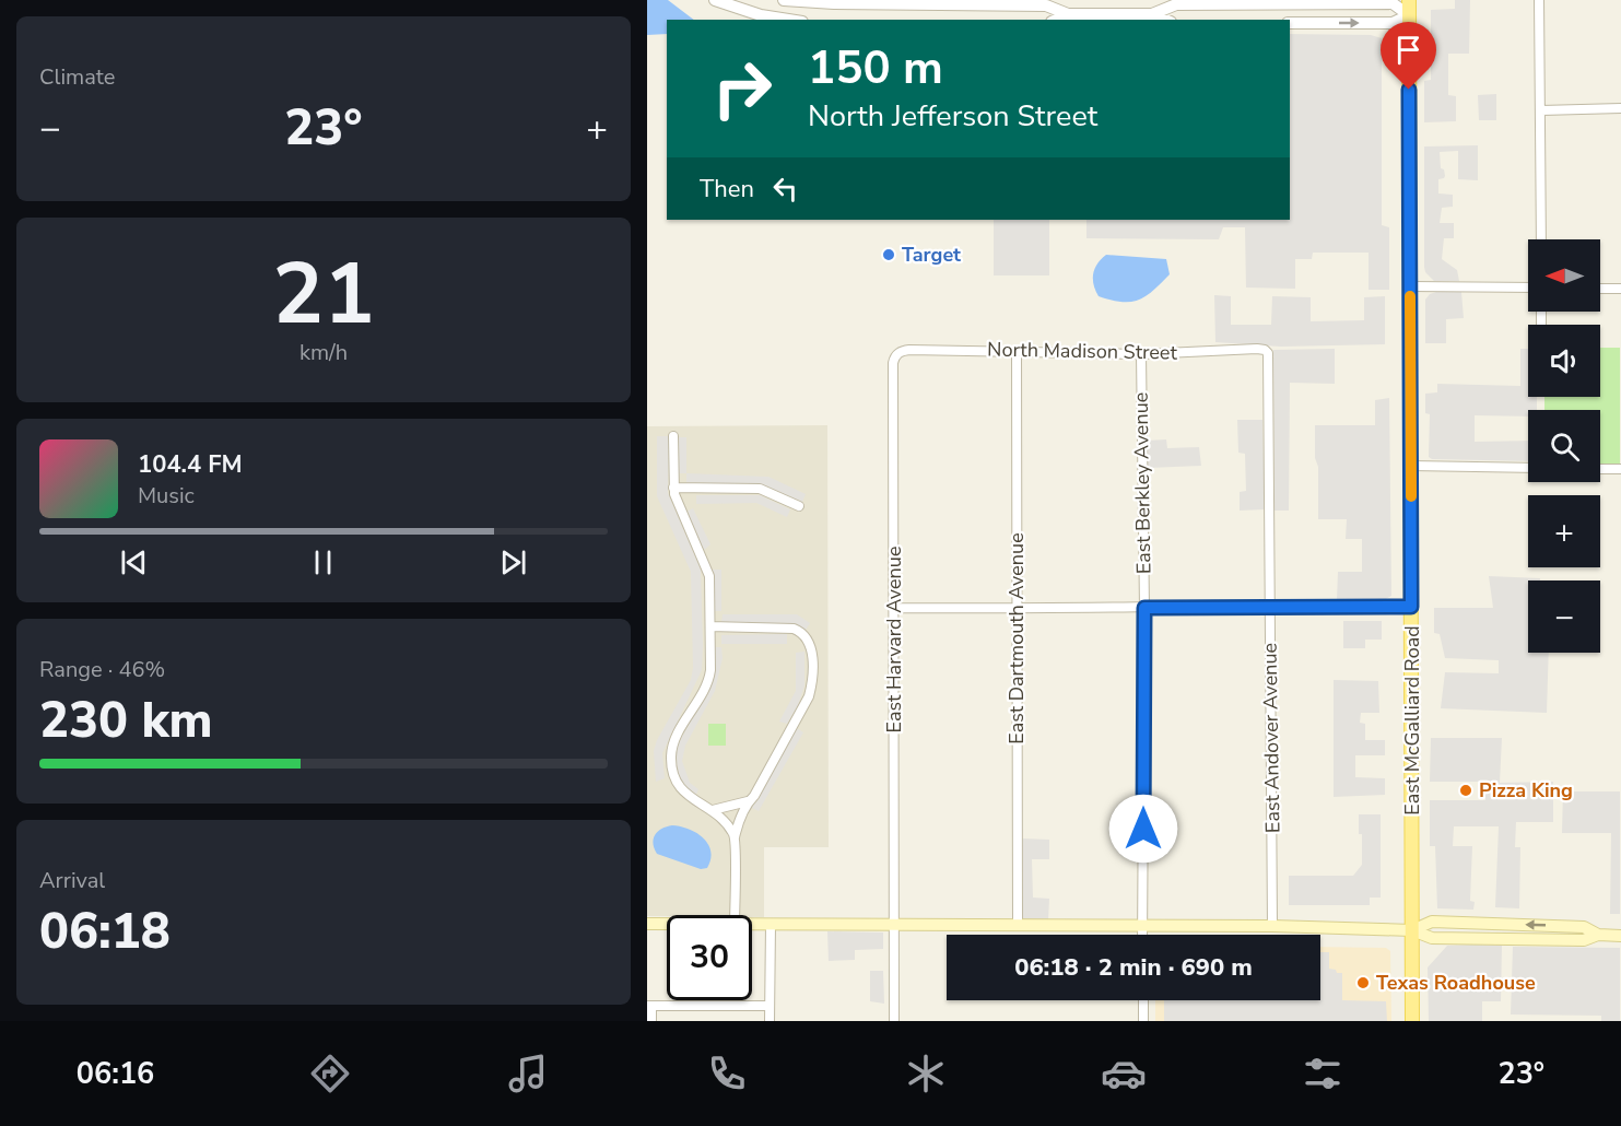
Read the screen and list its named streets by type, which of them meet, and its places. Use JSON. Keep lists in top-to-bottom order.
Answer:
{
  "streets": {
    "main road": ["East McGalliard Road"],
    "street": [
      "North Madison Street",
      "East Berkley Avenue",
      "East Dartmouth Avenue",
      "East Harvard Avenue",
      "East Andover Avenue"
    ]
  },
  "crossings": [
    ["North Madison Street", "East Berkley Avenue"],
    ["North Madison Street", "East Dartmouth Avenue"],
    ["North Madison Street", "East Harvard Avenue"],
    ["North Madison Street", "East Andover Avenue"]
  ],
  "places": ["Target", "Pizza King", "Texas Roadhouse"],
  "north": "left",
  "page": {
    "tile": [
      "Climate",
      ["21", "km/h"],
      ["Range · 46%", "230 km"],
      ["Arrival", "06:18"]
    ],
    "turn": ["150 m", "North Jefferson Street"],
    "heat": ["−", "23°", "+"],
    "then": "Then",
    "map_buttons": ["+", "−"],
    "song": ["104.4 FM", "Music"],
    "limit": "30",
    "trip": "06:18 · 2 min · 690 m",
    "tabs": ["06:16", "23°"]
  }
}
